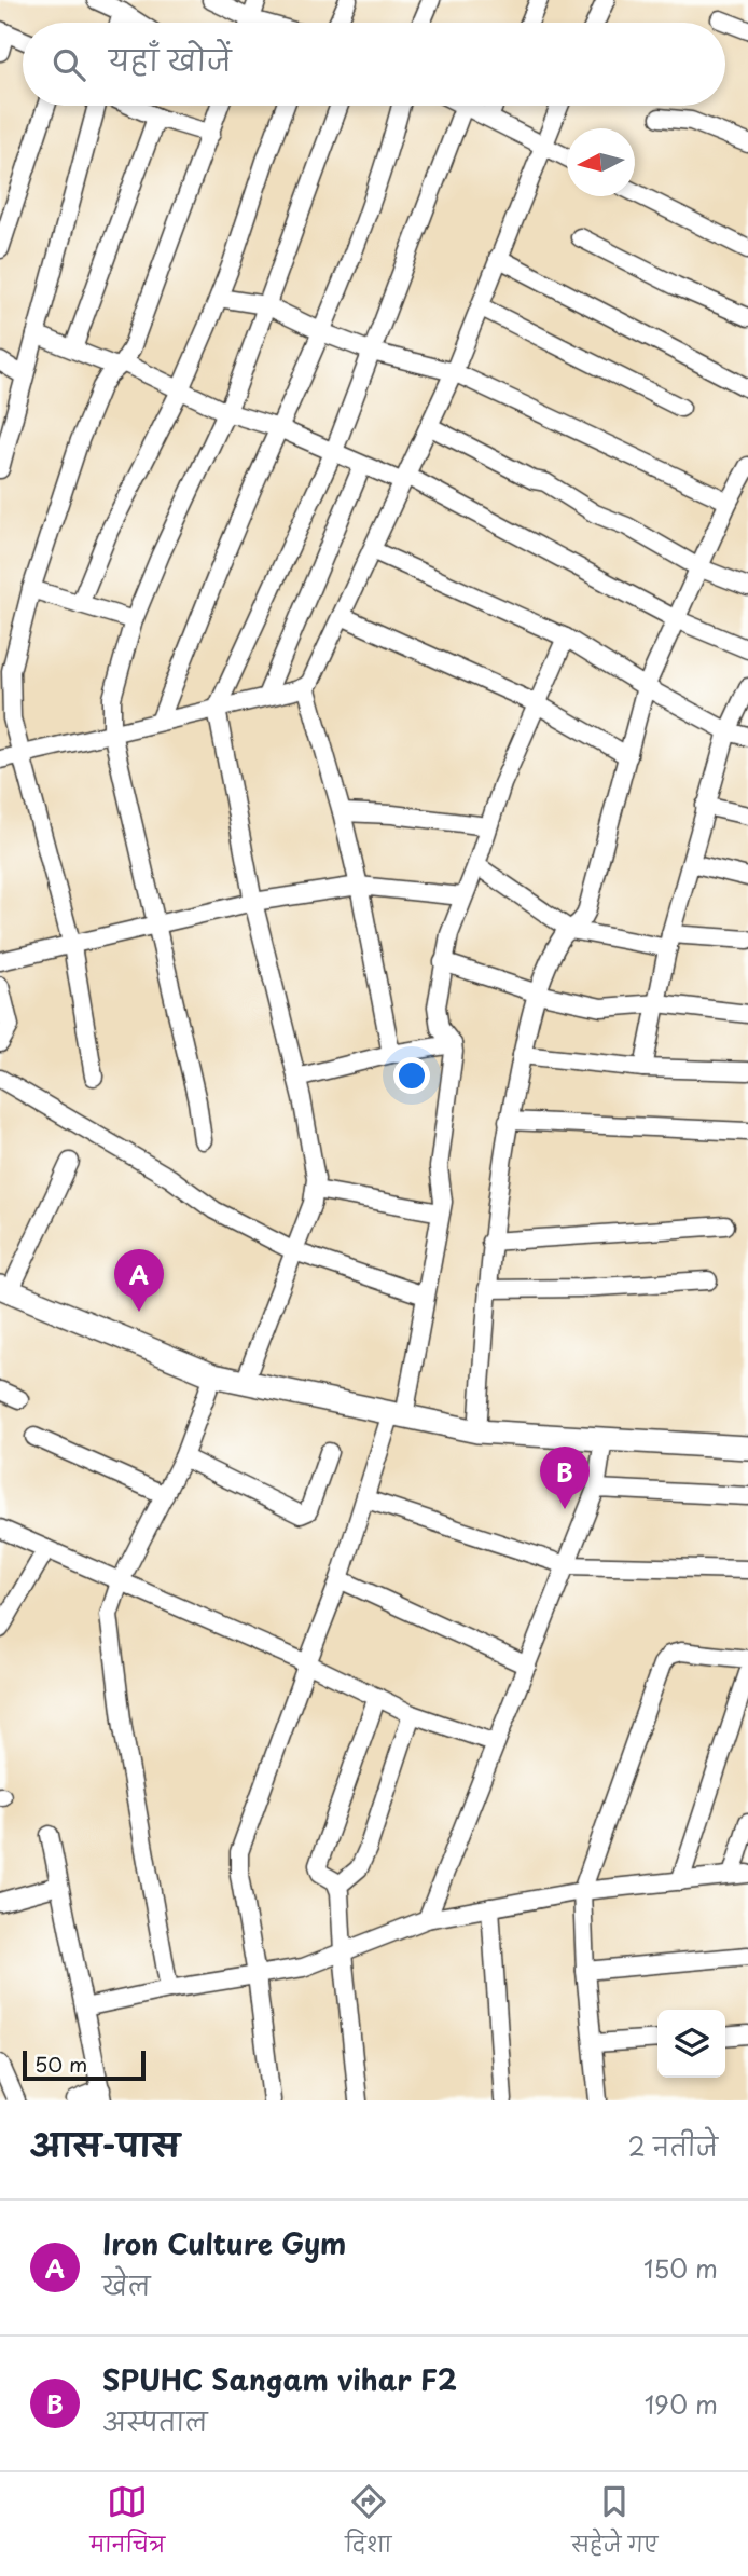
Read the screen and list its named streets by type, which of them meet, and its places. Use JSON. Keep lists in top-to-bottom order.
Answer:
{
  "scale_bar": "50 m",
  "north": "left",
  "page": {
    "search": "यहाँ खोजें",
    "pins": ["A", "B"],
    "scale": "50 m",
    "heading": ["आस-पास", "2 नतीजे"],
    "list": [
      {
        "mark": "A",
        "name": "Iron Culture Gym",
        "note": "खेल",
        "value": "150 m"
      },
      {
        "mark": "B",
        "name": "SPUHC Sangam vihar F2",
        "note": "अस्पताल",
        "value": "190 m"
      }
    ],
    "nav": ["मानचित्र", "दिशा", "सहेजे गए"]
  }
}
